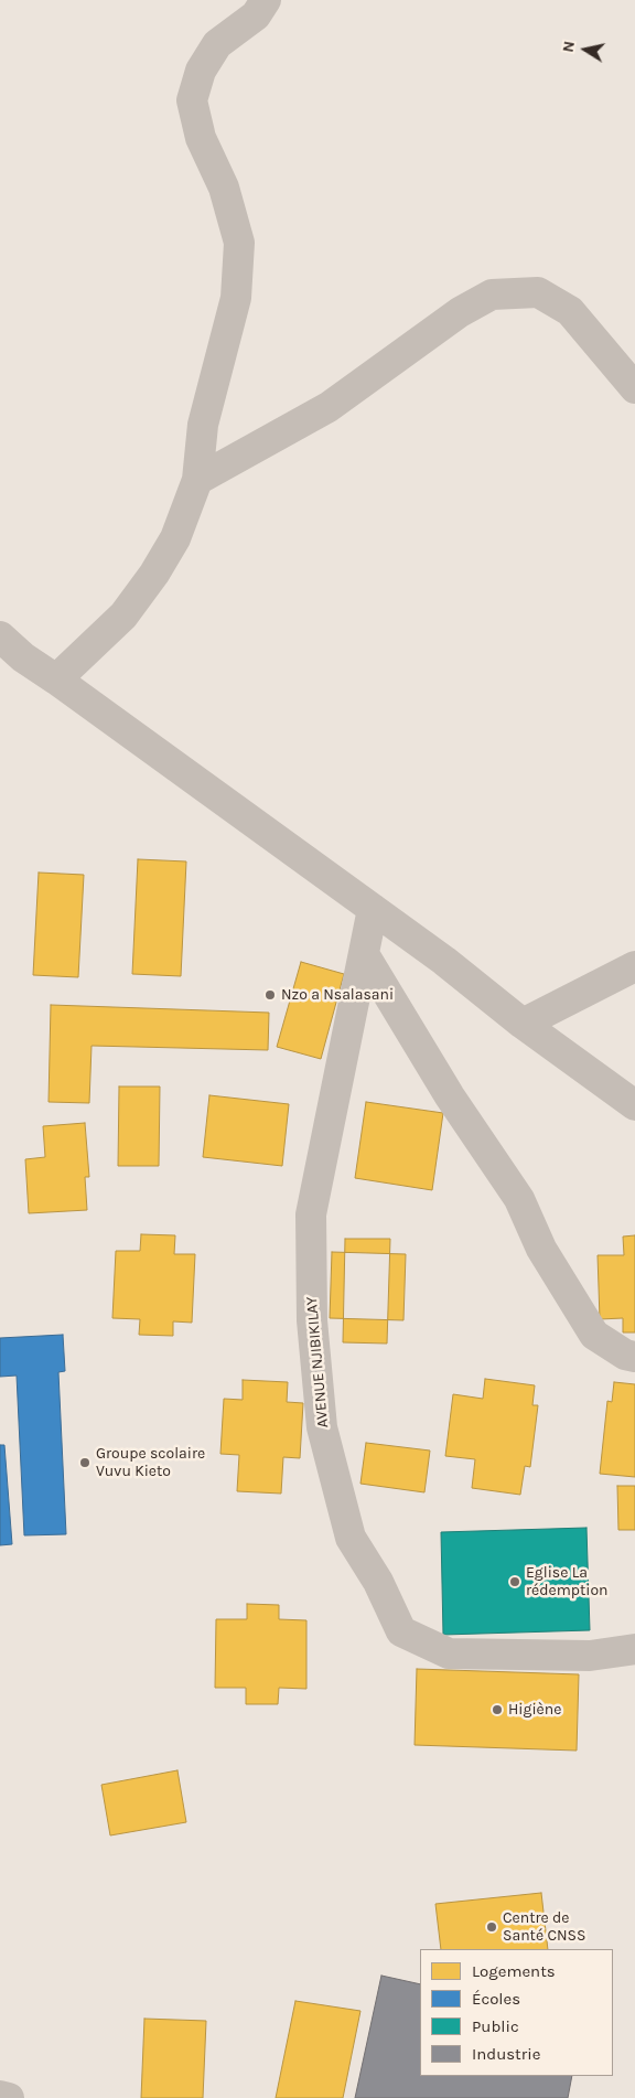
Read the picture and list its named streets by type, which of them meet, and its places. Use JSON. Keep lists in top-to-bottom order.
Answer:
{
  "streets": {
    "street": ["AVENUE NJIBIKILAY"]
  },
  "places": [
    "Nzo a Nsalasani",
    "Groupe scolaire Vuvu Kieto",
    "Eglise La rédemption",
    "Higiène",
    "Centre de Santé CNSS"
  ],
  "legend": [
    "Logements",
    "Écoles",
    "Public",
    "Industrie"
  ],
  "north": "left"
}
